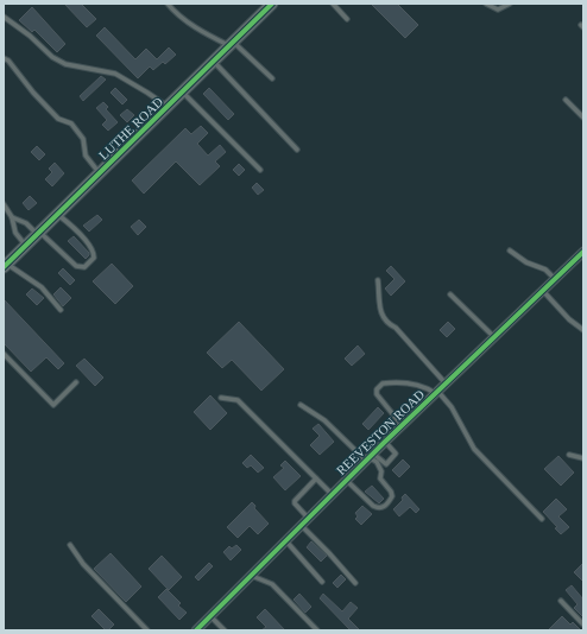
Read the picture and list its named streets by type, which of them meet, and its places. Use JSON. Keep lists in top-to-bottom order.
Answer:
{
  "streets": {
    "street": ["LUTHE ROAD", "REEVESTON ROAD"]
  }
}
